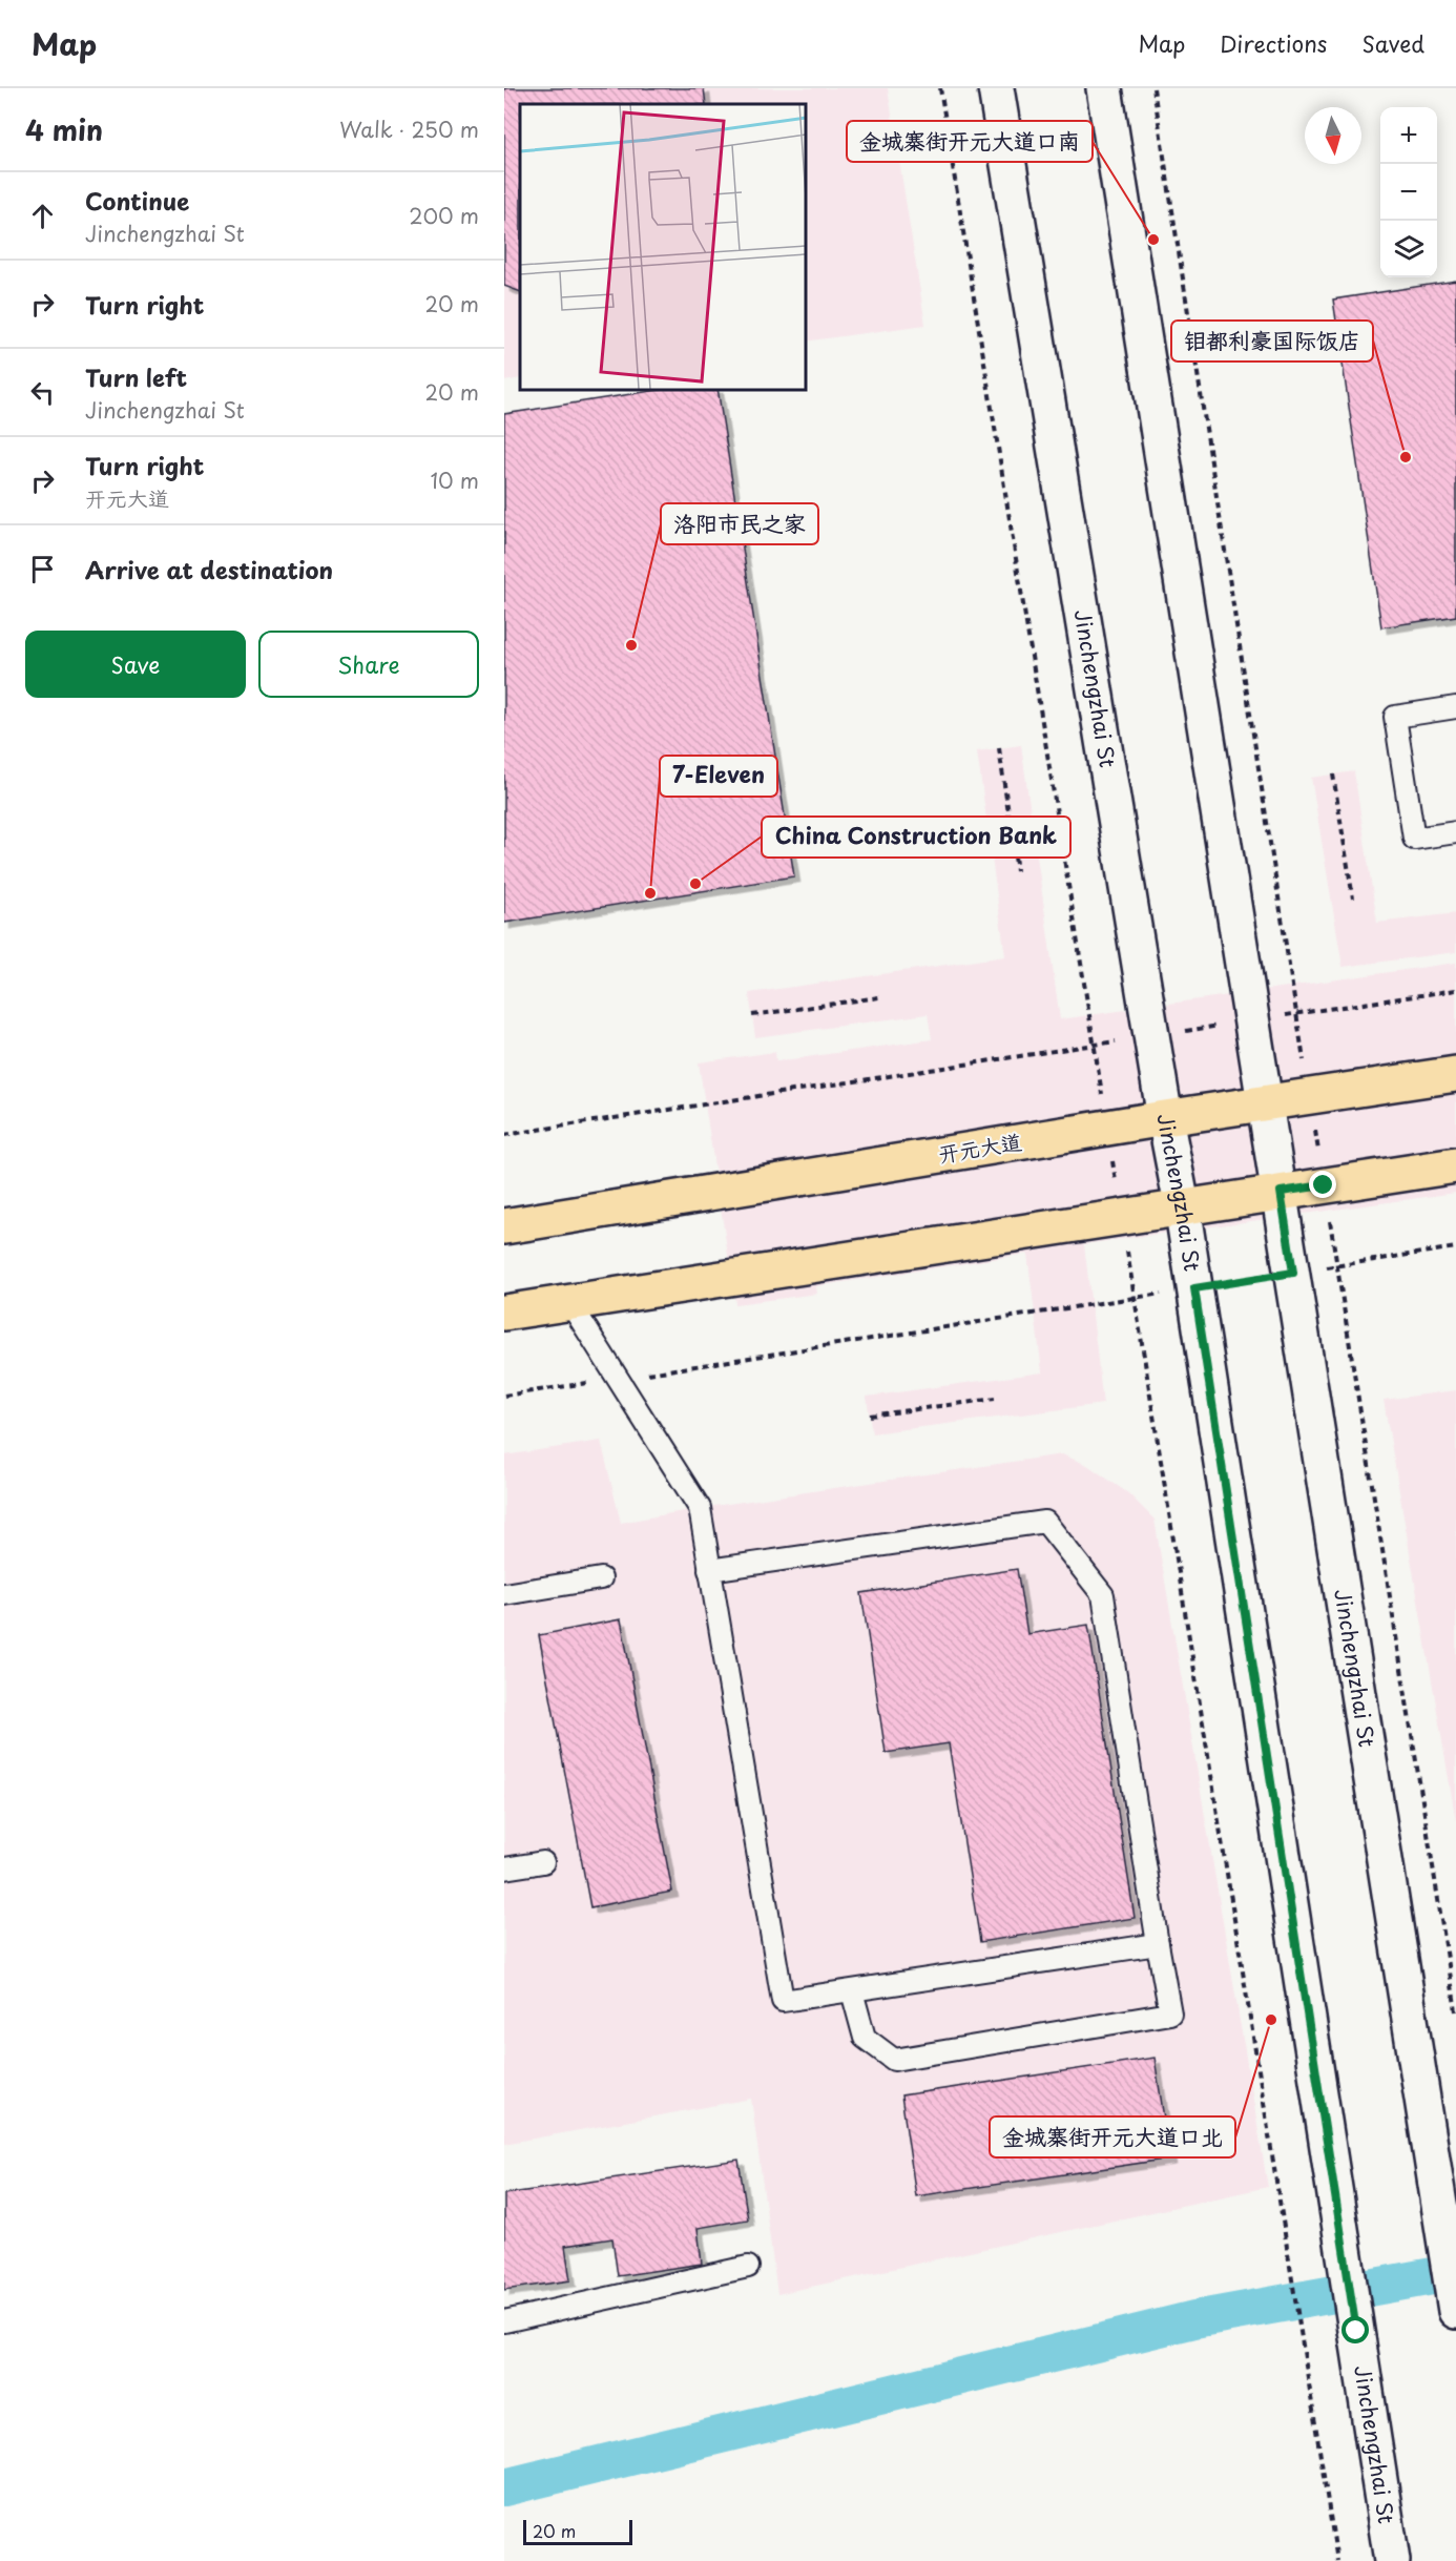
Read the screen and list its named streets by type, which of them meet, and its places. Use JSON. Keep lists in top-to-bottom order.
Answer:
{
  "streets": {
    "main road": ["Jinchengzhai St", "开元大道"]
  },
  "crossings": [
    ["Jinchengzhai St", "开元大道"]
  ],
  "places": [
    "金城寨街开元大道口南",
    "钼都利豪国际饭店",
    "洛阳市民之家",
    "China Construction Bank",
    "7-Eleven",
    "金城寨街开元大道口北"
  ],
  "scale_bar": "20 m",
  "north": "bottom",
  "page": {
    "header": "Map",
    "nav": ["Map", "Directions", "Saved"],
    "heading": ["4 min", "Walk · 250 m"],
    "map_buttons": ["+", "−"],
    "list": [
      ["Continue", "Jinchengzhai St", "200 m"],
      ["Turn right", "20 m"],
      ["Turn left", "Jinchengzhai St", "20 m"],
      ["Turn right", "开元大道", "10 m"],
      "Arrive at destination"
    ],
    "buttons": ["Save", "Share"],
    "scale": "20 m"
  }
}
